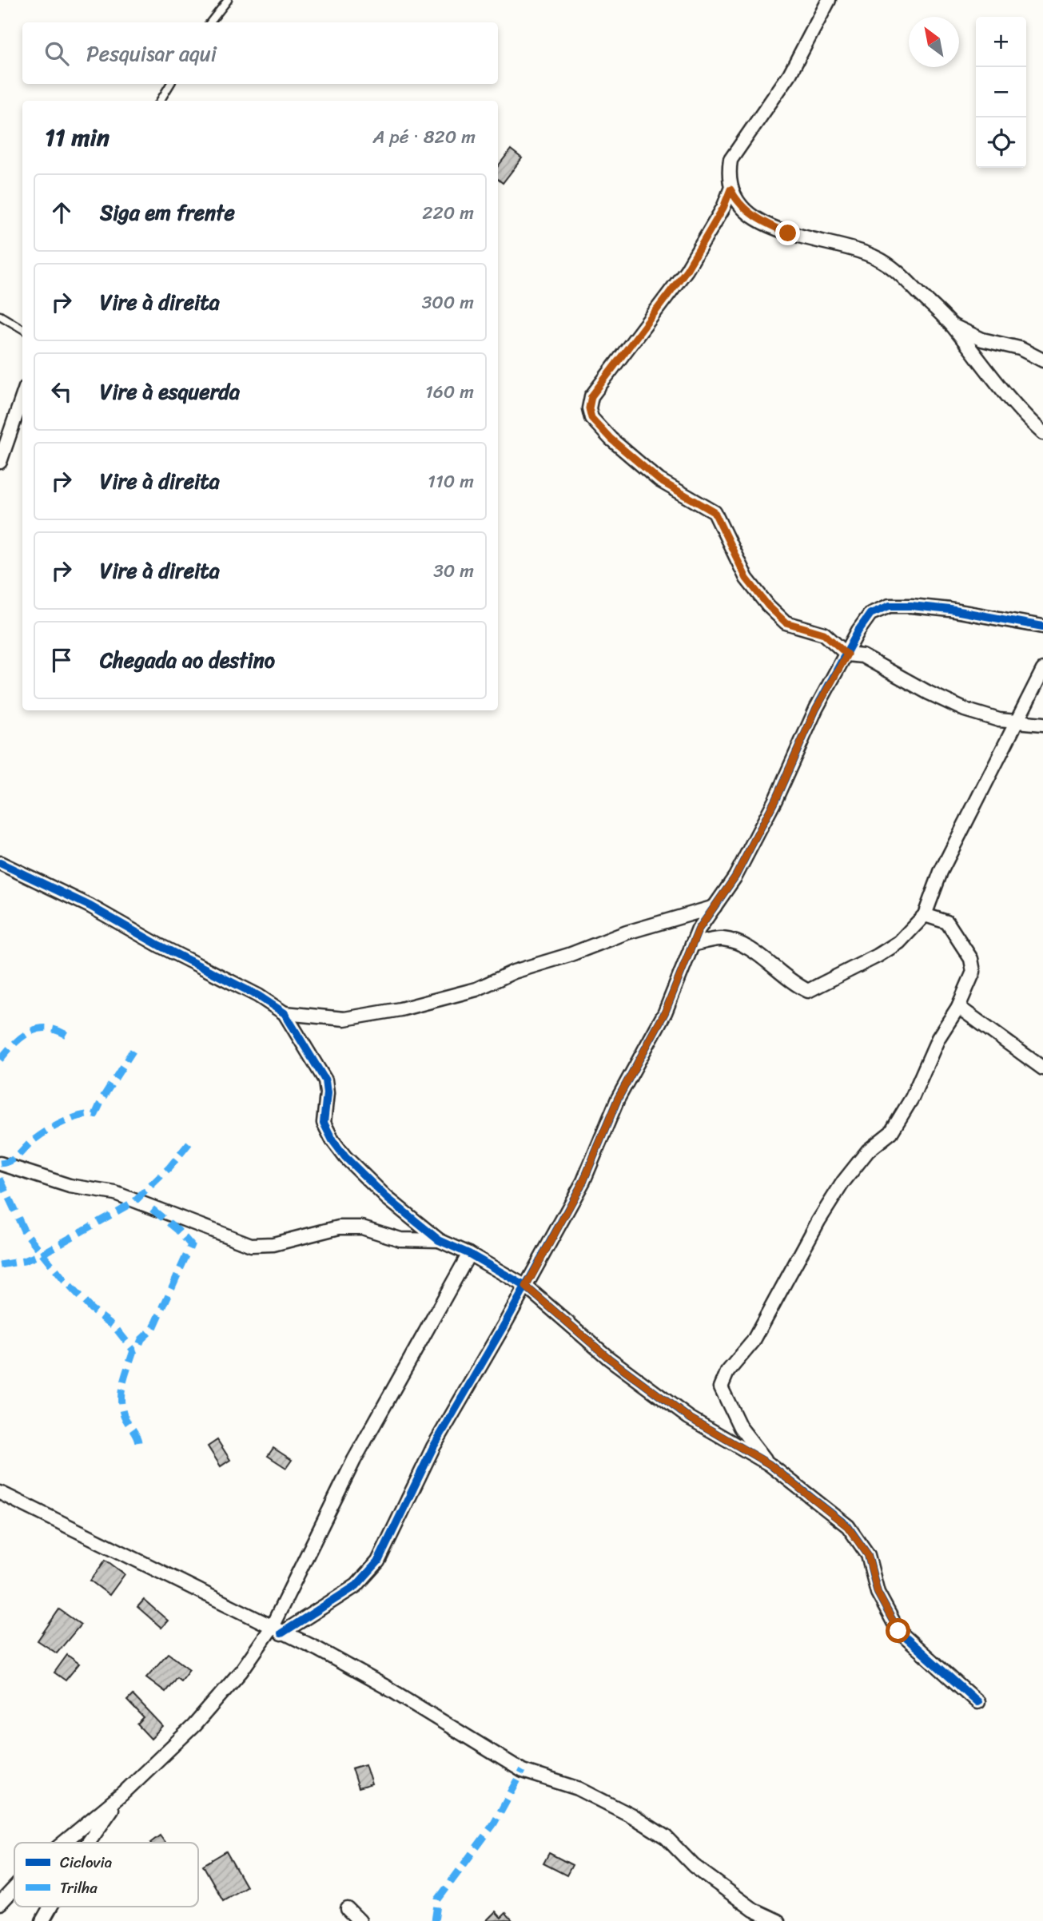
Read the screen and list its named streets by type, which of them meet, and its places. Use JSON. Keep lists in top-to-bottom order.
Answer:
{
  "legend": ["Ciclovia", "Trilha"],
  "north": "top left",
  "page": {
    "map_buttons": ["+", "−"],
    "search": "Pesquisar aqui",
    "heading": ["11 min", "A pé · 820 m"],
    "list": [
      ["Siga em frente", "220 m"],
      ["Vire à direita", "300 m"],
      ["Vire à esquerda", "160 m"],
      ["Vire à direita", "110 m"],
      ["Vire à direita", "30 m"],
      "Chegada ao destino"
    ]
  }
}
